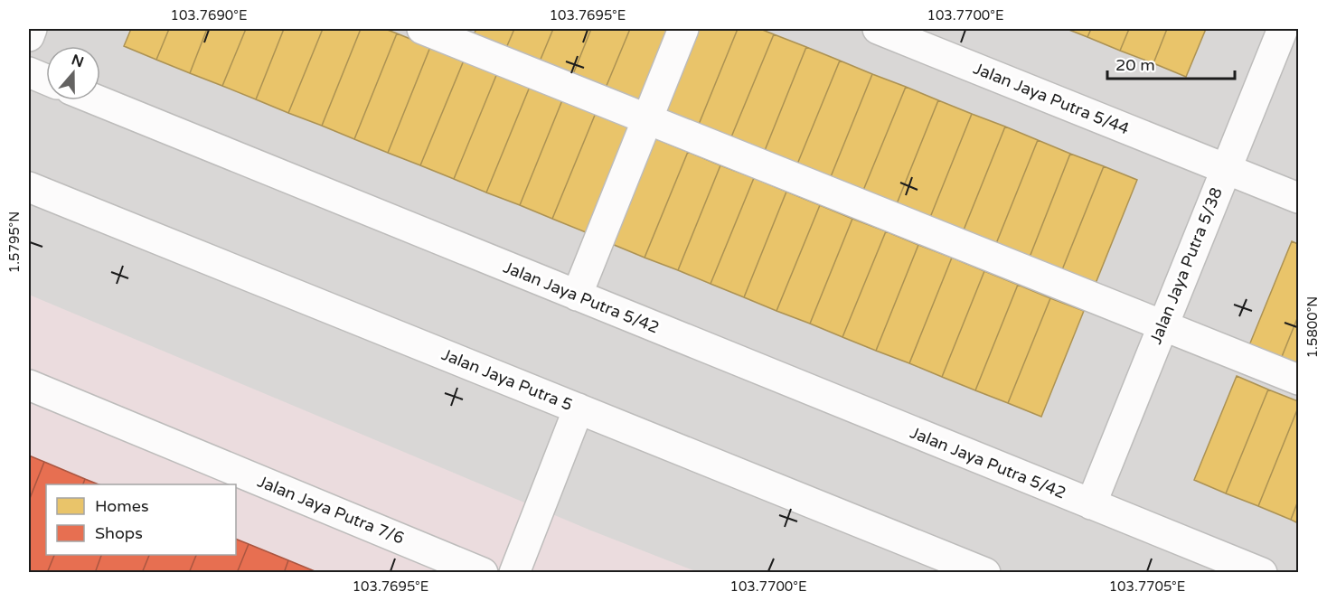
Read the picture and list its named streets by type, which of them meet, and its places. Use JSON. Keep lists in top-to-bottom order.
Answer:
{
  "streets": {
    "street": [
      "Jalan Jaya Putra 5/44",
      "Jalan Jaya Putra 5/38",
      "Jalan Jaya Putra 5/42",
      "Jalan Jaya Putra 5",
      "Jalan Jaya Putra 7/6"
    ]
  },
  "crossings": [
    ["Jalan Jaya Putra 5/44", "Jalan Jaya Putra 5/38"],
    ["Jalan Jaya Putra 5/38", "Jalan Jaya Putra 5/42"]
  ],
  "legend": ["Homes", "Shops"],
  "scale_bar": "20 m",
  "north": "top",
  "coordinates": [
    "103.7690°E",
    "103.7695°E",
    "103.7700°E",
    "1.5795°N",
    "1.5800°N",
    "103.7705°E"
  ]
}
